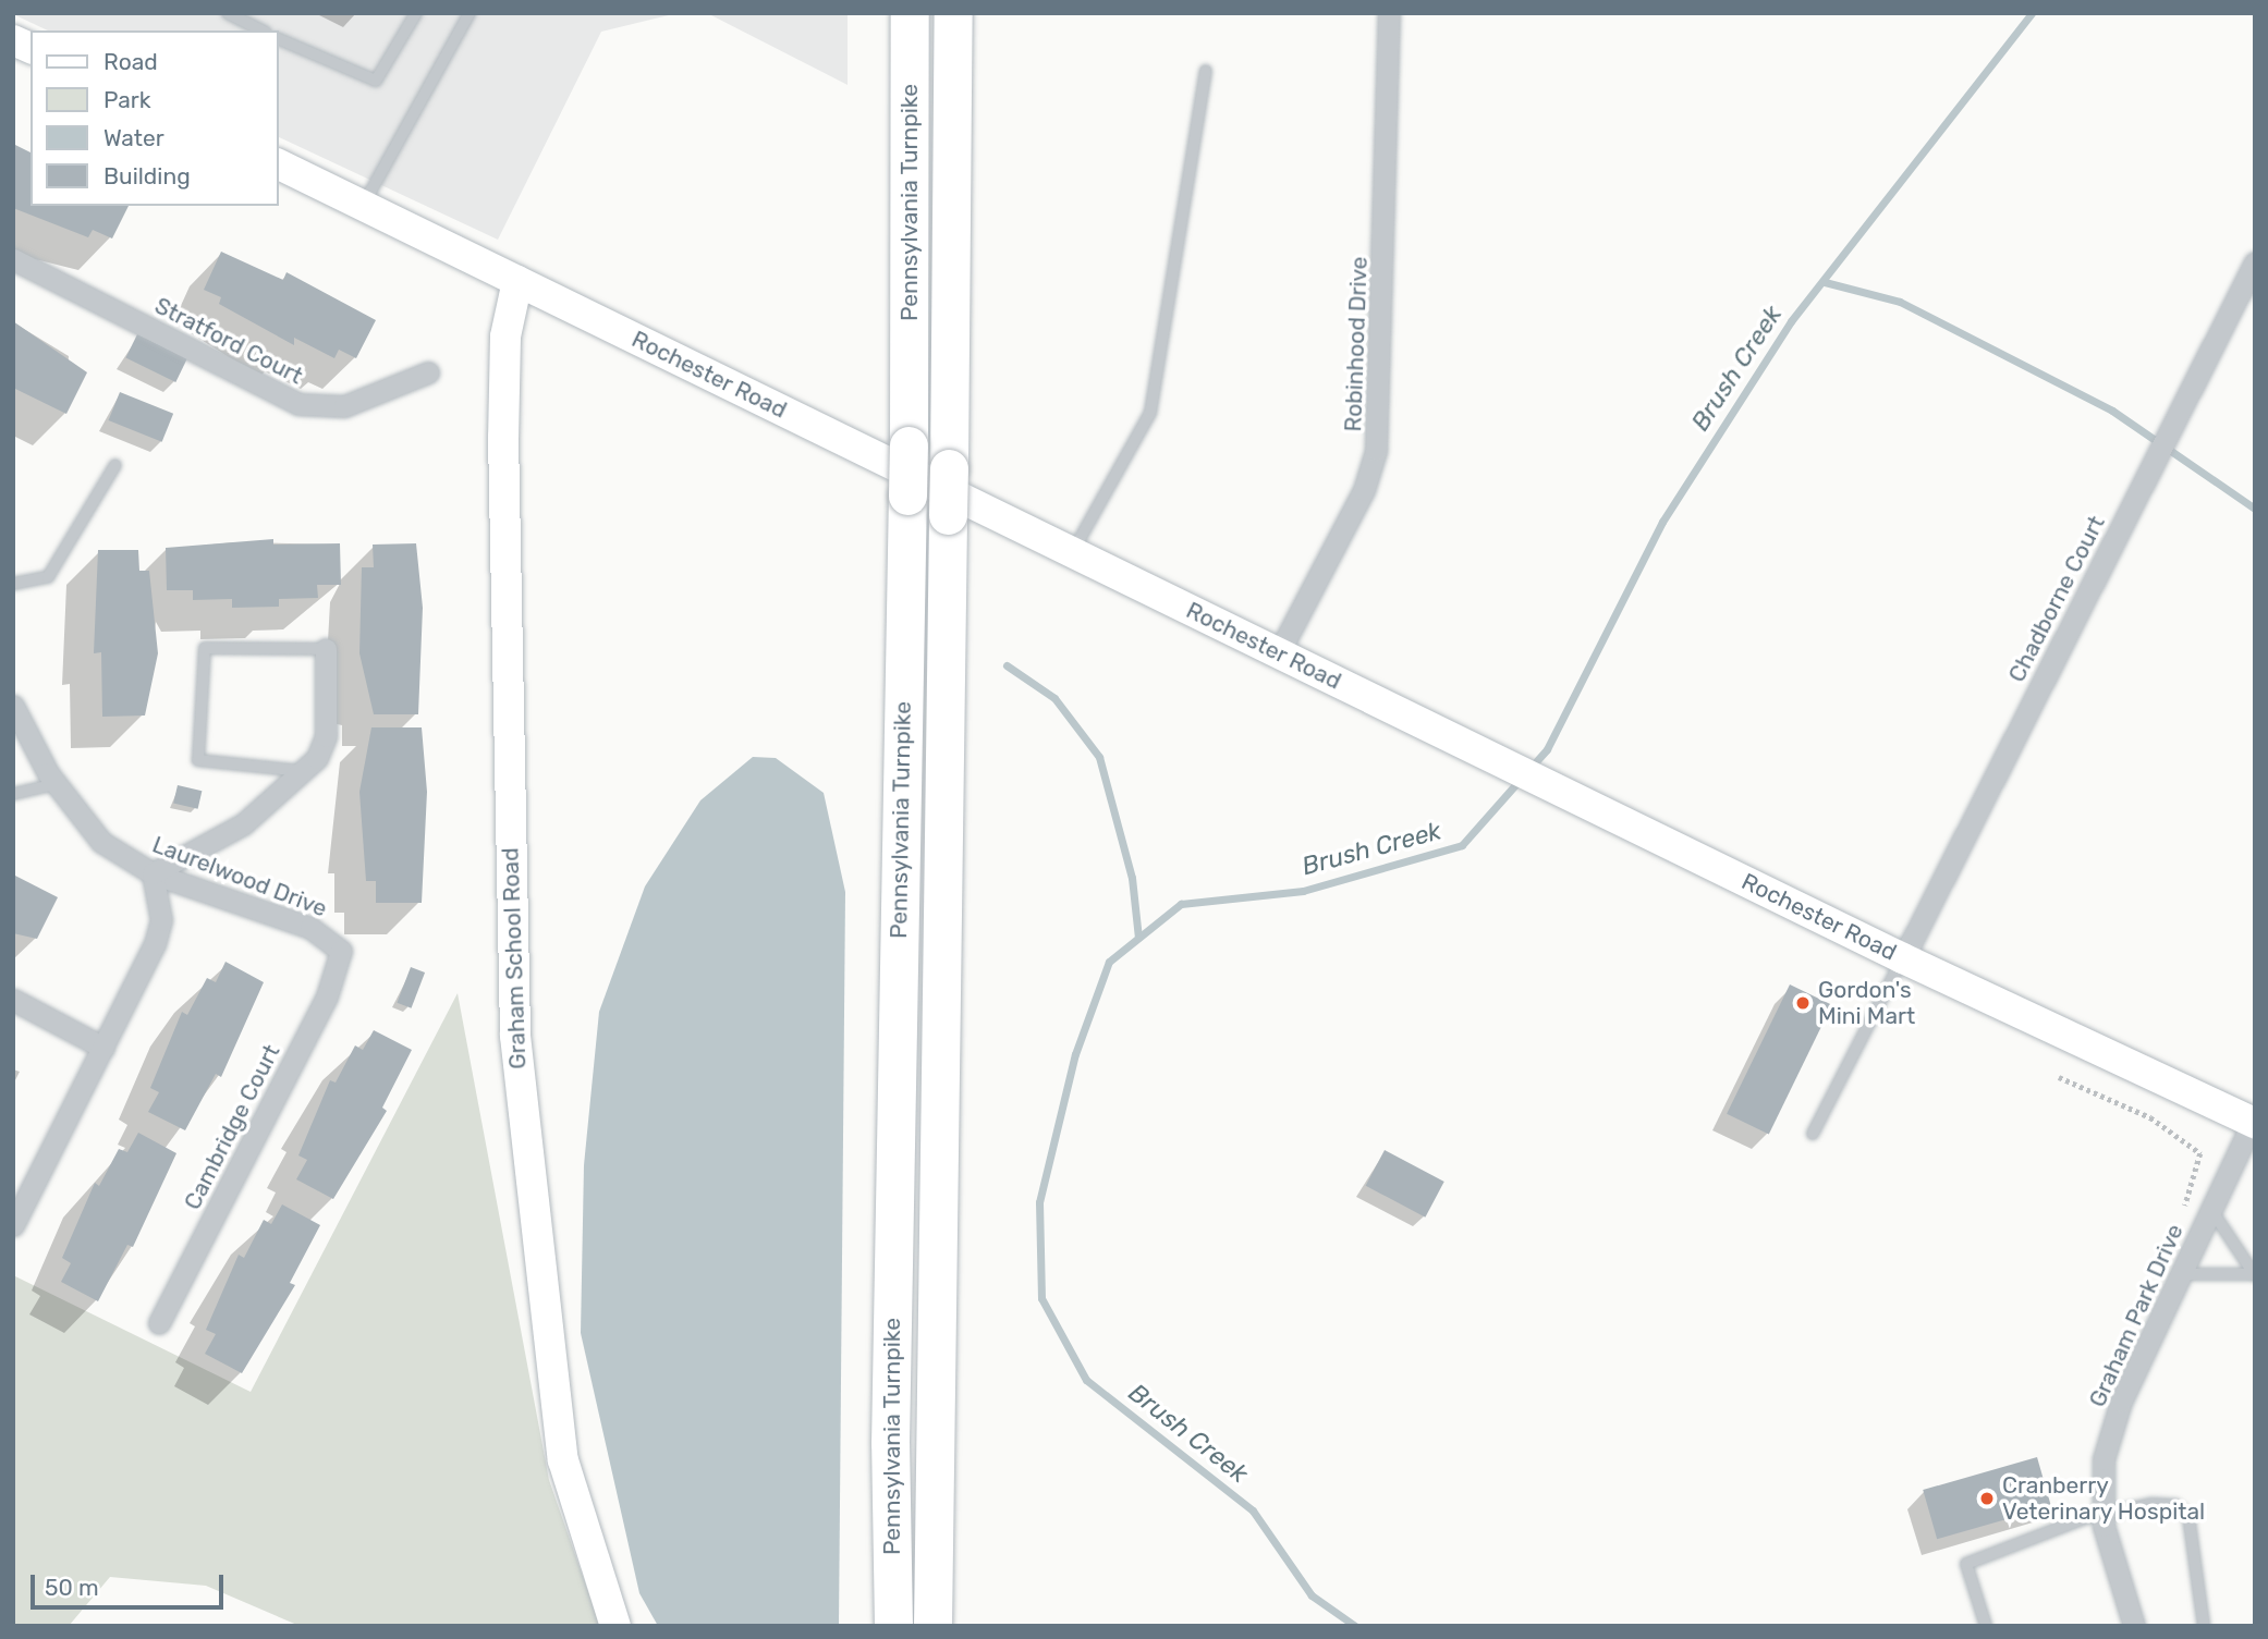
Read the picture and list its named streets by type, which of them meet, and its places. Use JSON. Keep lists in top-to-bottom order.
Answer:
{
  "streets": {
    "highway": ["Pennsylvania Turnpike"],
    "street": [
      "Stratford Court",
      "Robinhood Drive",
      "Rochester Road",
      "Chadborne Court",
      "Laurelwood Drive",
      "Graham School Road",
      "Cambridge Court",
      "Graham Park Drive"
    ]
  },
  "crossings": [
    ["Robinhood Drive", "Rochester Road"],
    ["Rochester Road", "Chadborne Court"],
    ["Rochester Road", "Graham School Road"],
    ["Rochester Road", "Graham Park Drive"],
    ["Laurelwood Drive", "Cambridge Court"]
  ],
  "water": ["Brush Creek"],
  "places": ["Gordon's Mini Mart", "Cranberry Veterinary Hospital"],
  "legend": [
    "Road",
    "Park",
    "Water",
    "Building"
  ],
  "scale_bar": "50 m"
}
